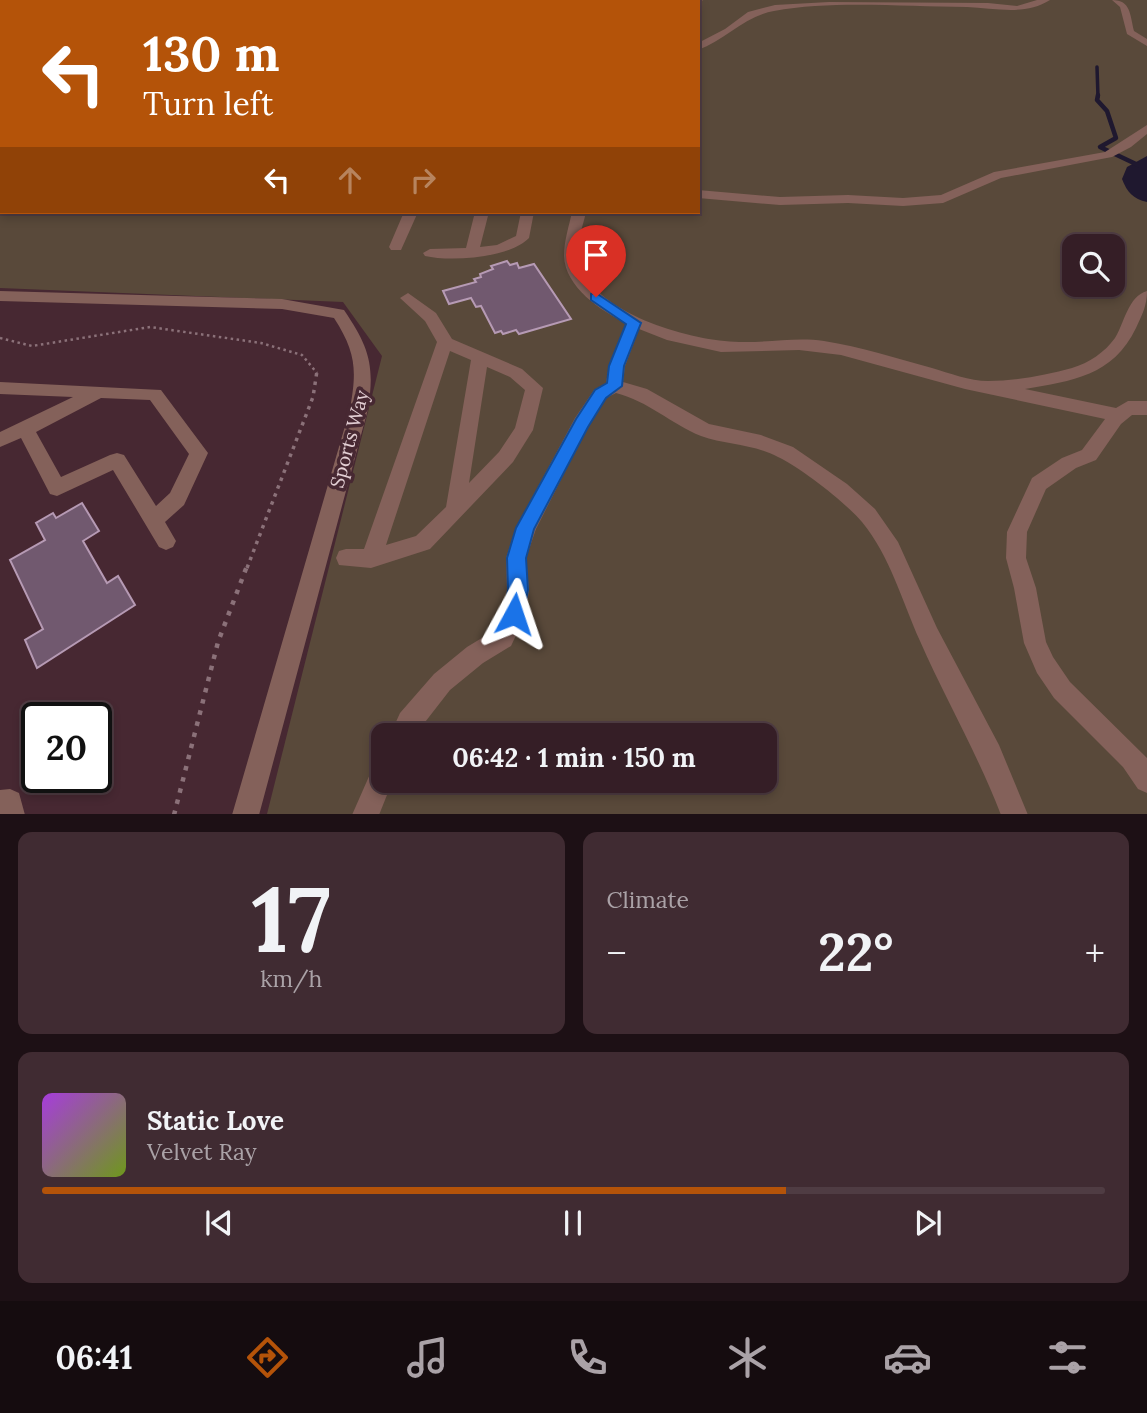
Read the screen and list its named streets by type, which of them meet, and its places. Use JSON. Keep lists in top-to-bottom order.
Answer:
{
  "streets": {
    "street": ["Sports Way"]
  },
  "page": {
    "turn": ["130 m", "Turn left"],
    "limit": "20",
    "trip": "06:42 · 1 min · 150 m",
    "tile": [
      ["17", "km/h"],
      "Climate"
    ],
    "heat": ["−", "22°", "+"],
    "song": ["Static Love", "Velvet Ray"],
    "tabs": "06:41"
  }
}
